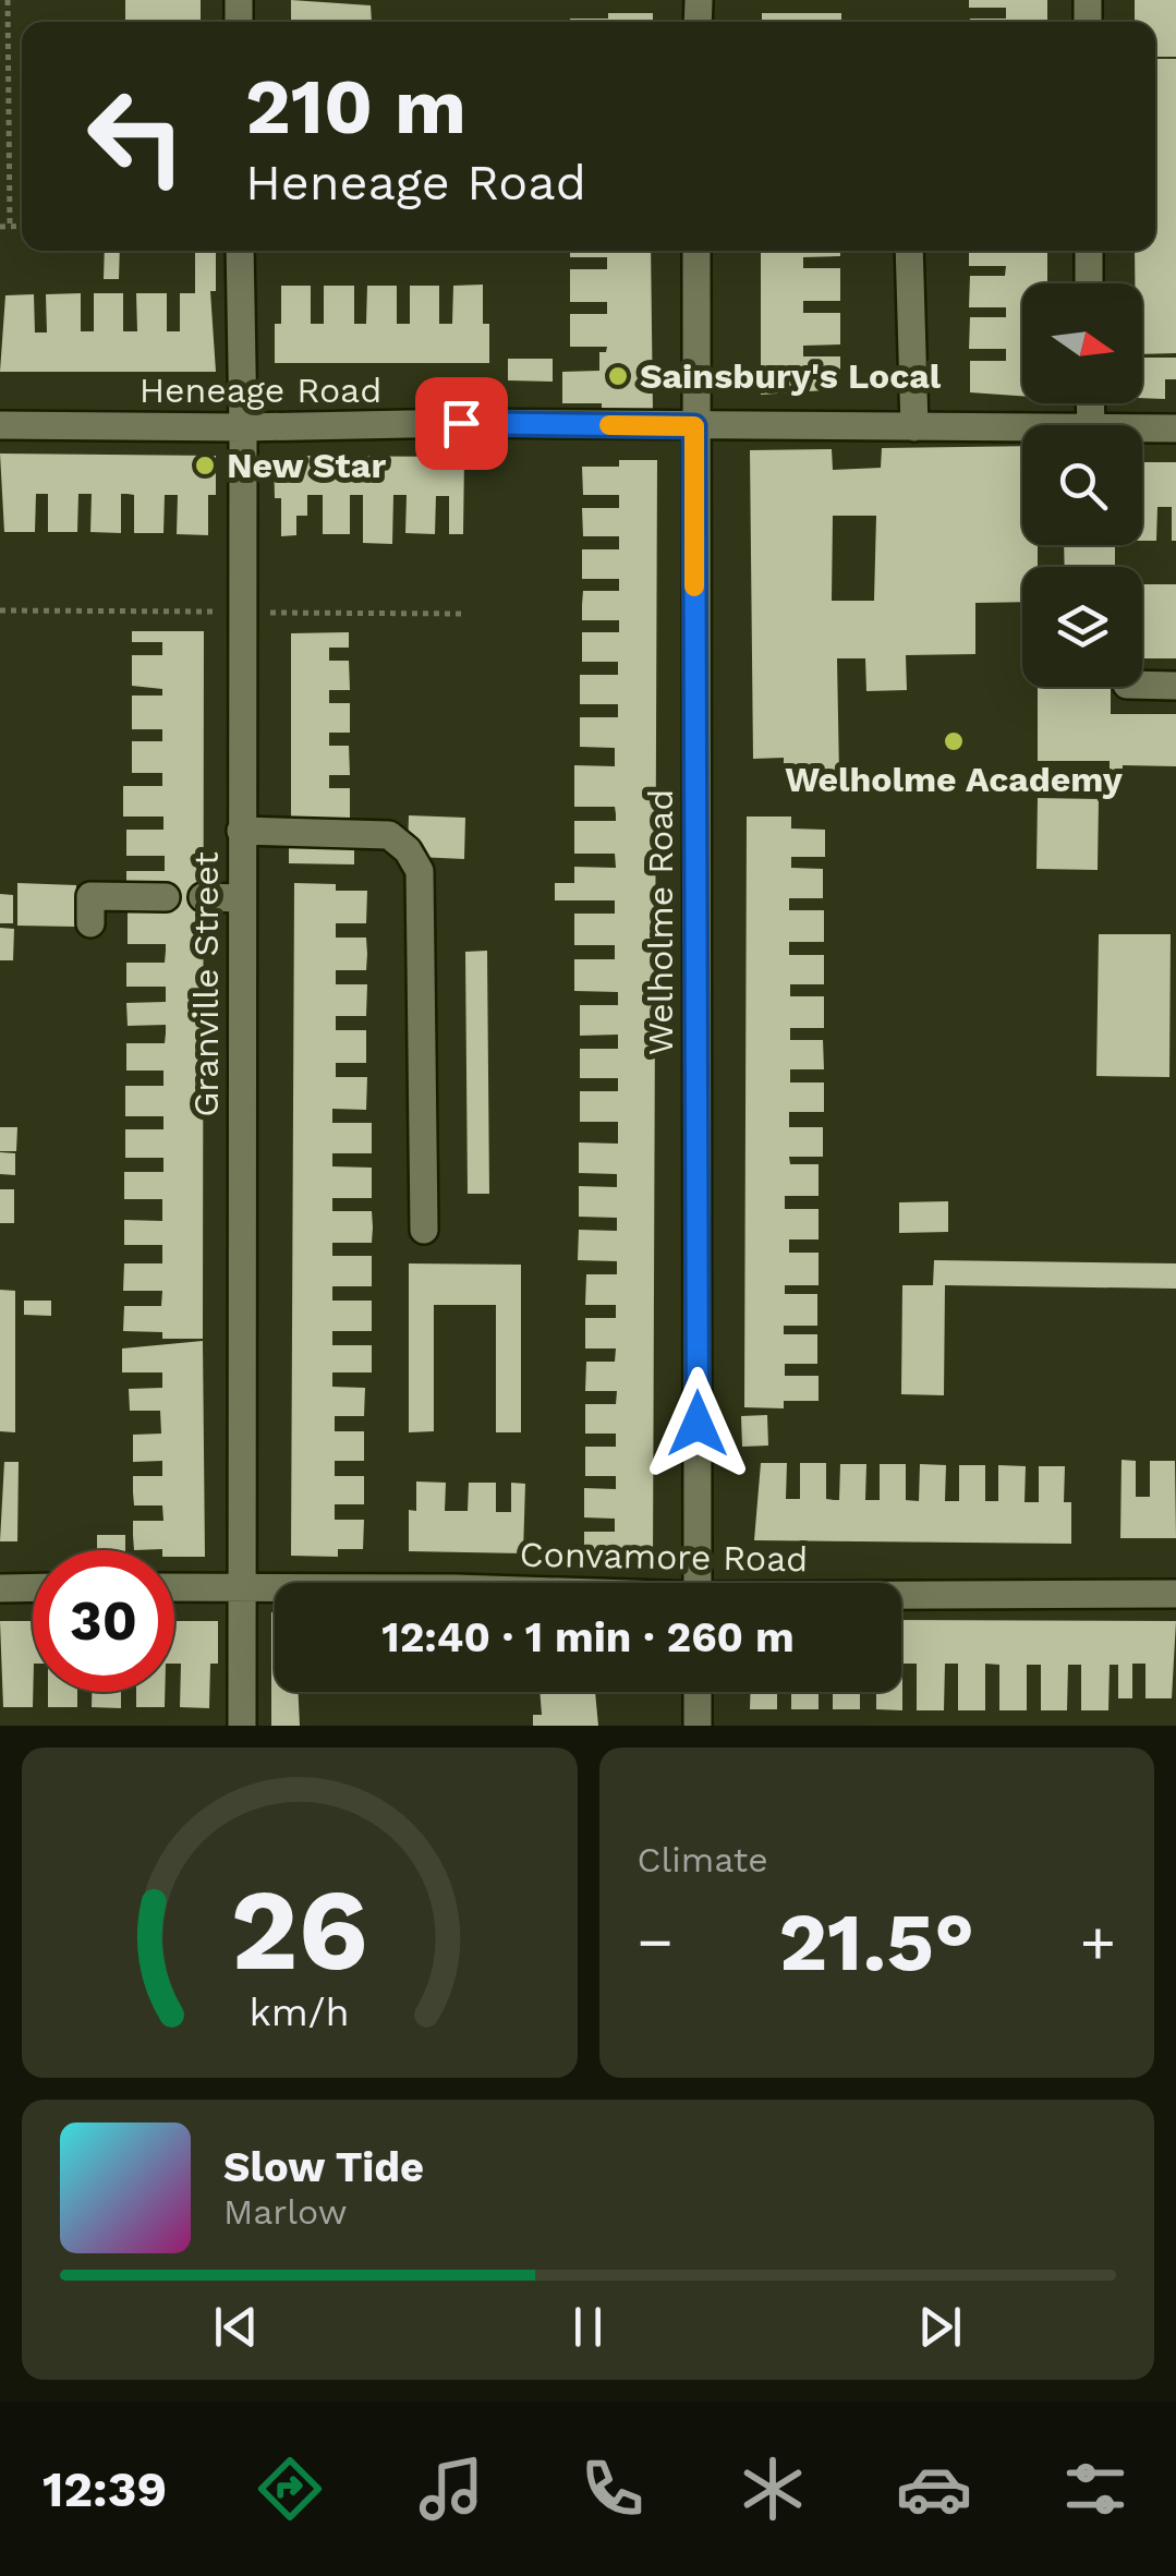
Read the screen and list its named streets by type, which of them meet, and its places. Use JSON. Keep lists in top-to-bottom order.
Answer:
{
  "streets": {
    "street": [
      "Heneage Road",
      "Welholme Road",
      "Granville Street",
      "Convamore Road"
    ]
  },
  "crossings": [
    ["Heneage Road", "Welholme Road"],
    ["Heneage Road", "Granville Street"],
    ["Granville Street", "Convamore Road"]
  ],
  "places": ["Sainsbury's Local", "New Star", "Welholme Academy"],
  "north": "right",
  "page": {
    "turn": ["210 m", "Heneage Road"],
    "limit": "30",
    "trip": "12:40 · 1 min · 260 m",
    "tile": "Climate",
    "heat": ["−", "21.5°", "+"],
    "song": ["Slow Tide", "Marlow"],
    "tabs": "12:39",
    "gauge": ["26", "km/h"]
  }
}
